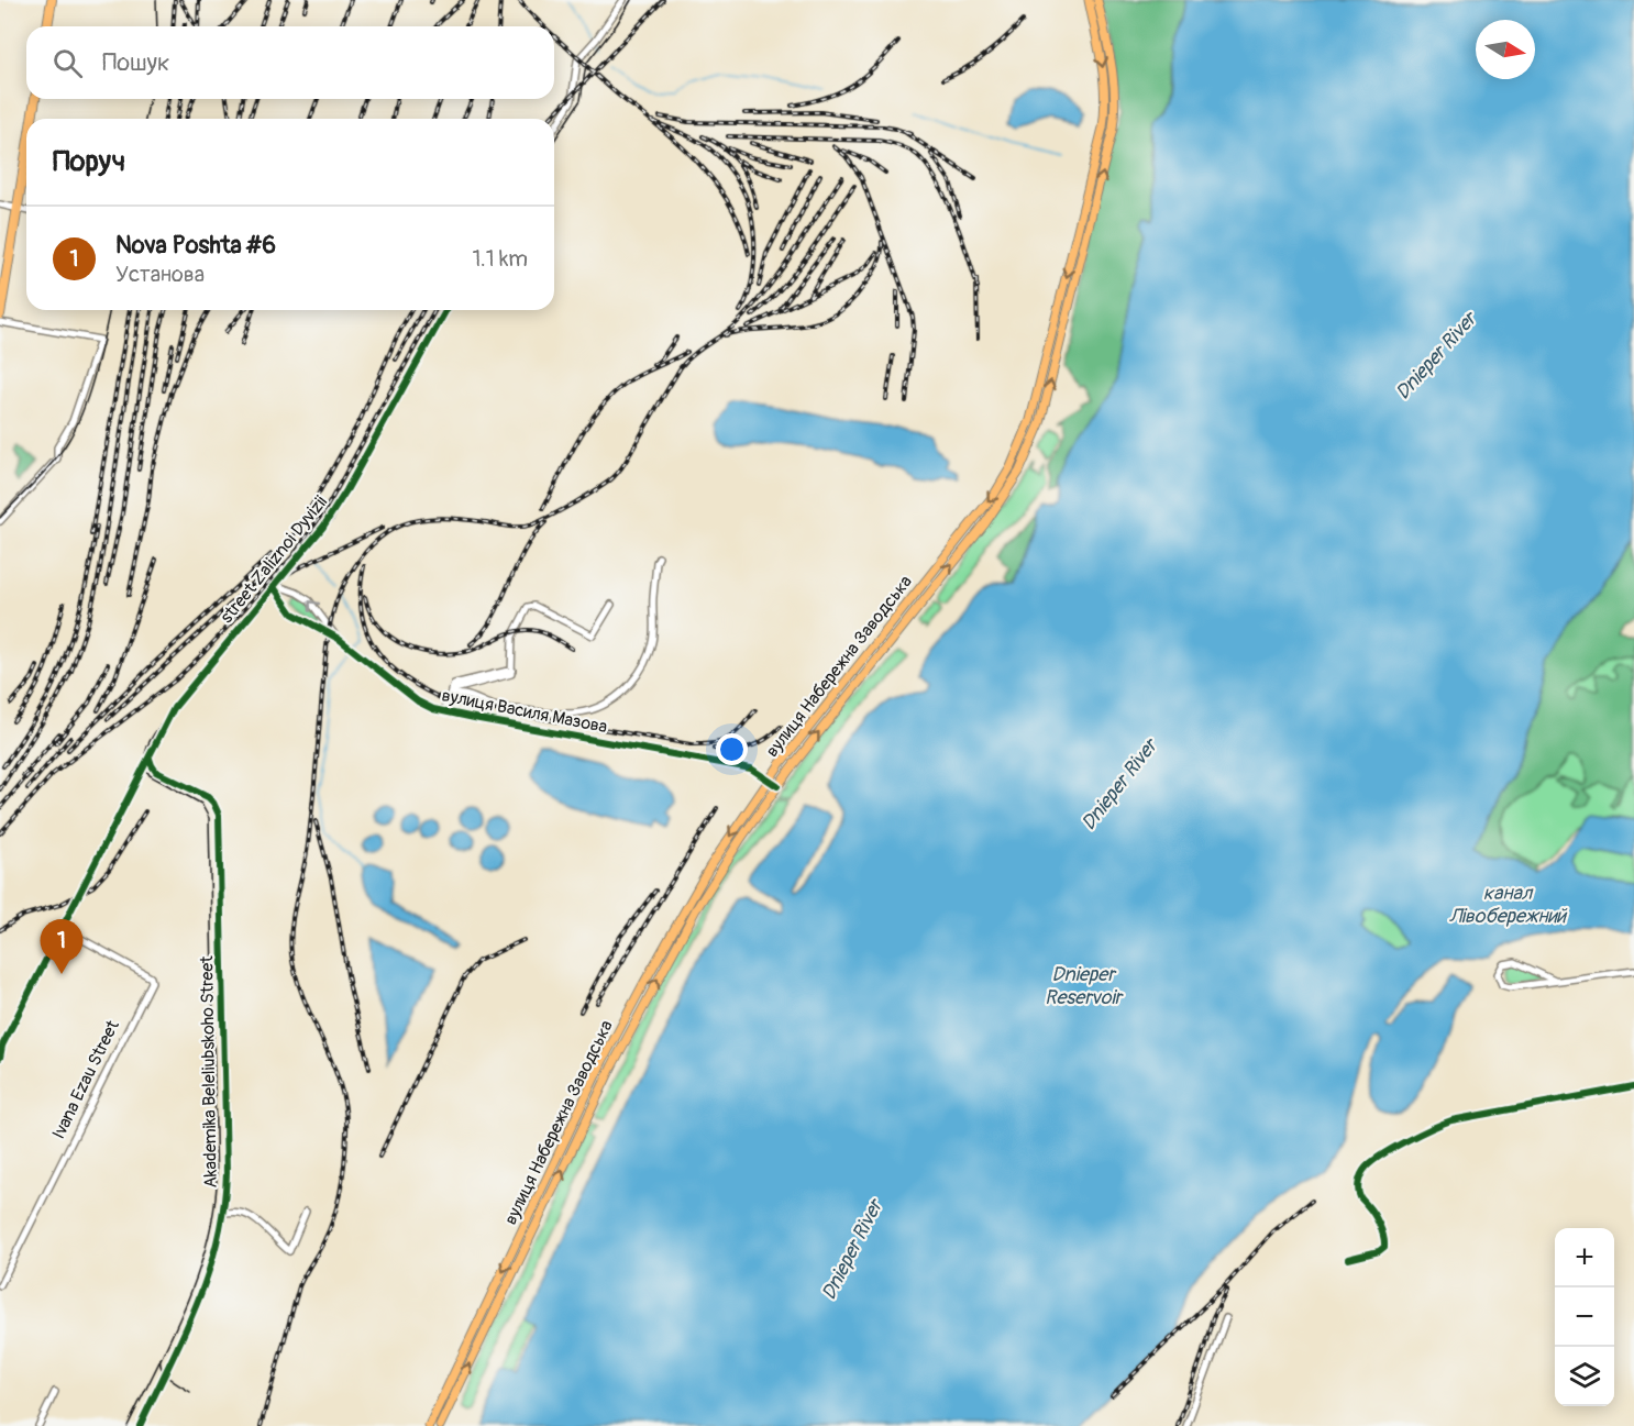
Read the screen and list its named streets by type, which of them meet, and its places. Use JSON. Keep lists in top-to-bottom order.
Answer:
{
  "streets": {
    "main road": ["вулиця Набережна Заводська"],
    "street": [
      "street Zaliznoi Dyvizii",
      "вулиця Василя Мазова",
      "Akademika Beleliubskoho Street",
      "Ivana Ezau Street"
    ]
  },
  "crossings": [
    ["street Zaliznoi Dyvizii", "вулиця Василя Мазова"],
    ["street Zaliznoi Dyvizii", "Akademika Beleliubskoho Street"],
    ["street Zaliznoi Dyvizii", "Ivana Ezau Street"],
    ["вулиця Набережна Заводська", "вулиця Василя Мазова"]
  ],
  "water": ["Dnieper River", "канал Лівобережний", "Dnieper Reservoir"],
  "north": "right",
  "page": {
    "search": "Пошук",
    "heading": "Поруч",
    "list": [
      {
        "mark": "1",
        "name": "Nova Poshta #6",
        "note": "Установа",
        "value": "1.1 km"
      }
    ],
    "pins": "1",
    "map_buttons": ["+", "−"]
  }
}
